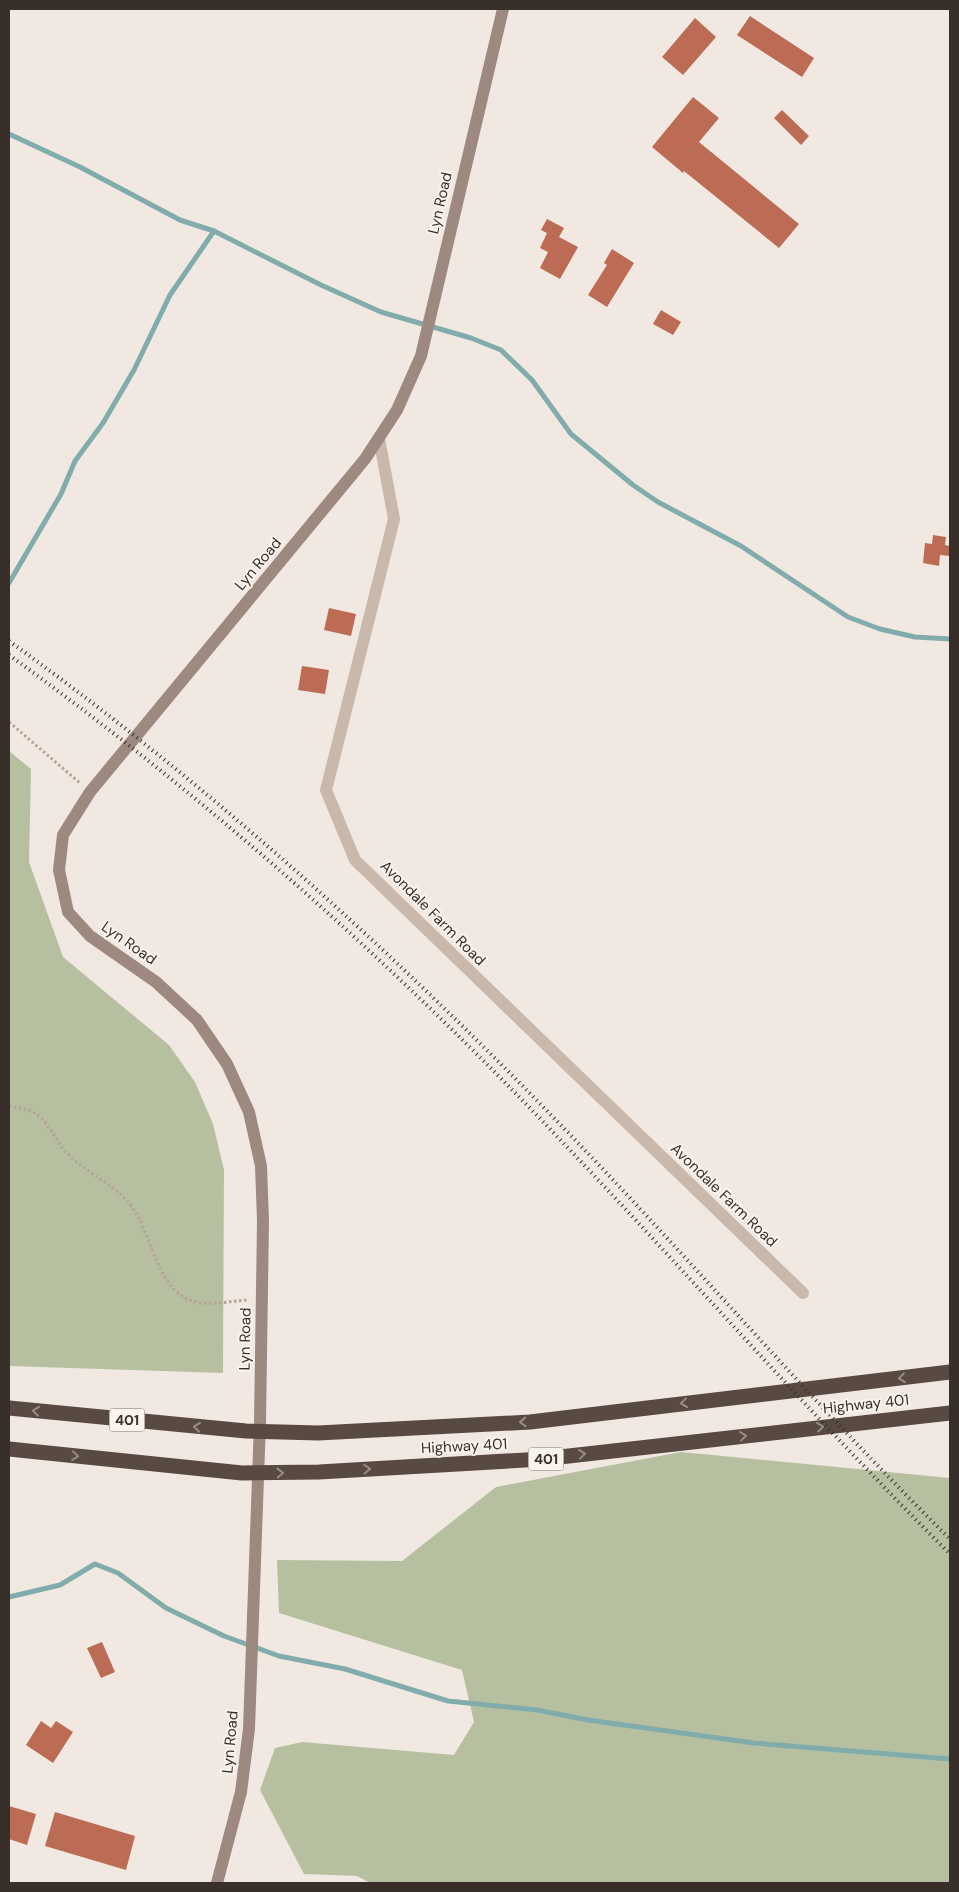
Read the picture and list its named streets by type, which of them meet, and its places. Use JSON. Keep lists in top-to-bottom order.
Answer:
{
  "streets": {
    "highway": ["Highway 401", "401"],
    "main road": ["Lyn Road"],
    "street": ["Avondale Farm Road"]
  },
  "crossings": [
    ["Lyn Road", "Avondale Farm Road"]
  ]
}
